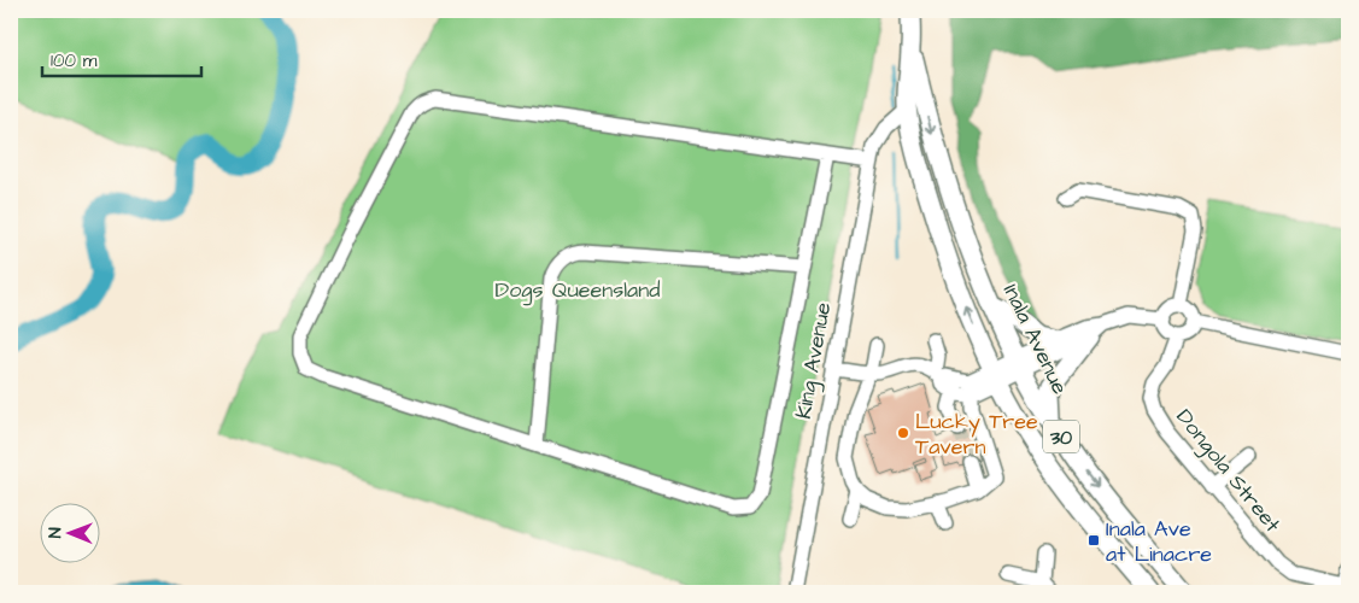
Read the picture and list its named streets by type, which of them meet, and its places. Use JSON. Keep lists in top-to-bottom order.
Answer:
{
  "streets": {
    "main road": ["Inala Avenue", "30"],
    "street": ["King Avenue", "Dongola Street"]
  },
  "crossings": [
    ["Inala Avenue", "30"],
    ["King Avenue", "30"]
  ],
  "parks": ["Dogs Queensland"],
  "places": {
    "other": ["Lucky Tree Tavern"],
    "transit": ["Inala Ave at Linacre"]
  },
  "scale_bar": "100 m",
  "north": "left"
}
